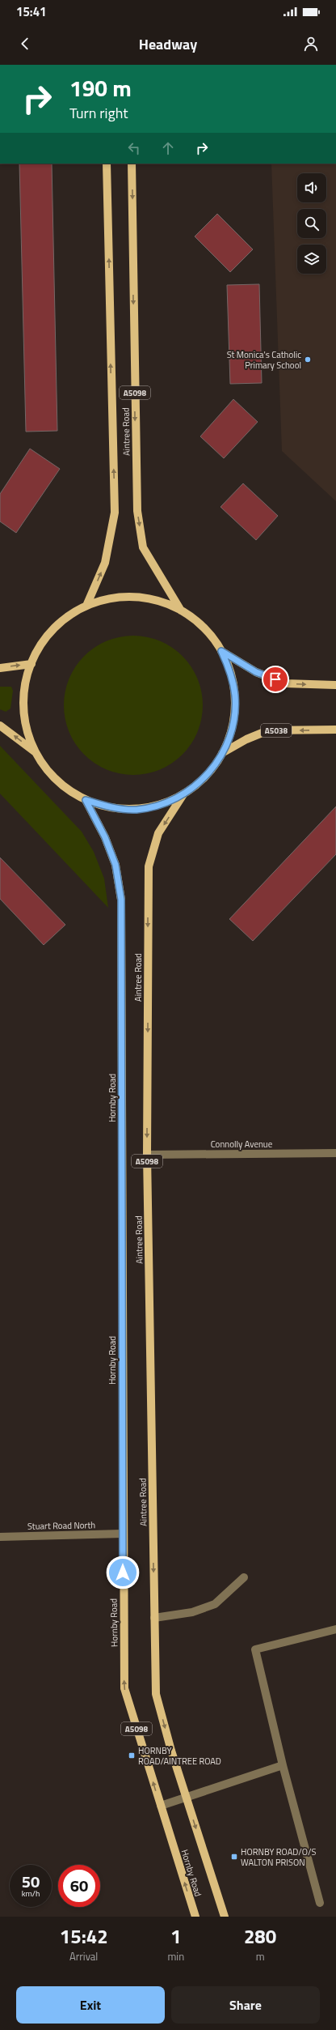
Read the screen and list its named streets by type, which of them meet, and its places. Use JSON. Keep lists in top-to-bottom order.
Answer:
{
  "streets": {
    "main road": [
      "A5098",
      "Aintree Road",
      "A5038",
      "Hornby Road"
    ],
    "street": ["Connolly Avenue", "Stuart Road North"]
  },
  "crossings": [
    ["Aintree Road", "A5038"],
    ["Aintree Road", "Hornby Road"],
    ["Aintree Road", "Connolly Avenue"],
    ["A5038", "Hornby Road"],
    ["Hornby Road", "Stuart Road North"]
  ],
  "places": {
    "other": ["St Monica's Catholic Primary School"],
    "transit": ["HORNBY ROAD/AINTREE ROAD", "HORNBY ROAD/O/S WALTON PRISON"]
  },
  "page": {
    "status": "15:41",
    "header": "Headway",
    "turn": ["190 m", "Turn right"],
    "speed": "50 km/h",
    "limit": "60",
    "eta": [
      "15:42",
      "Arrival",
      "1",
      "min",
      "280",
      "m"
    ],
    "buttons": ["Exit", "Share"]
  }
}
